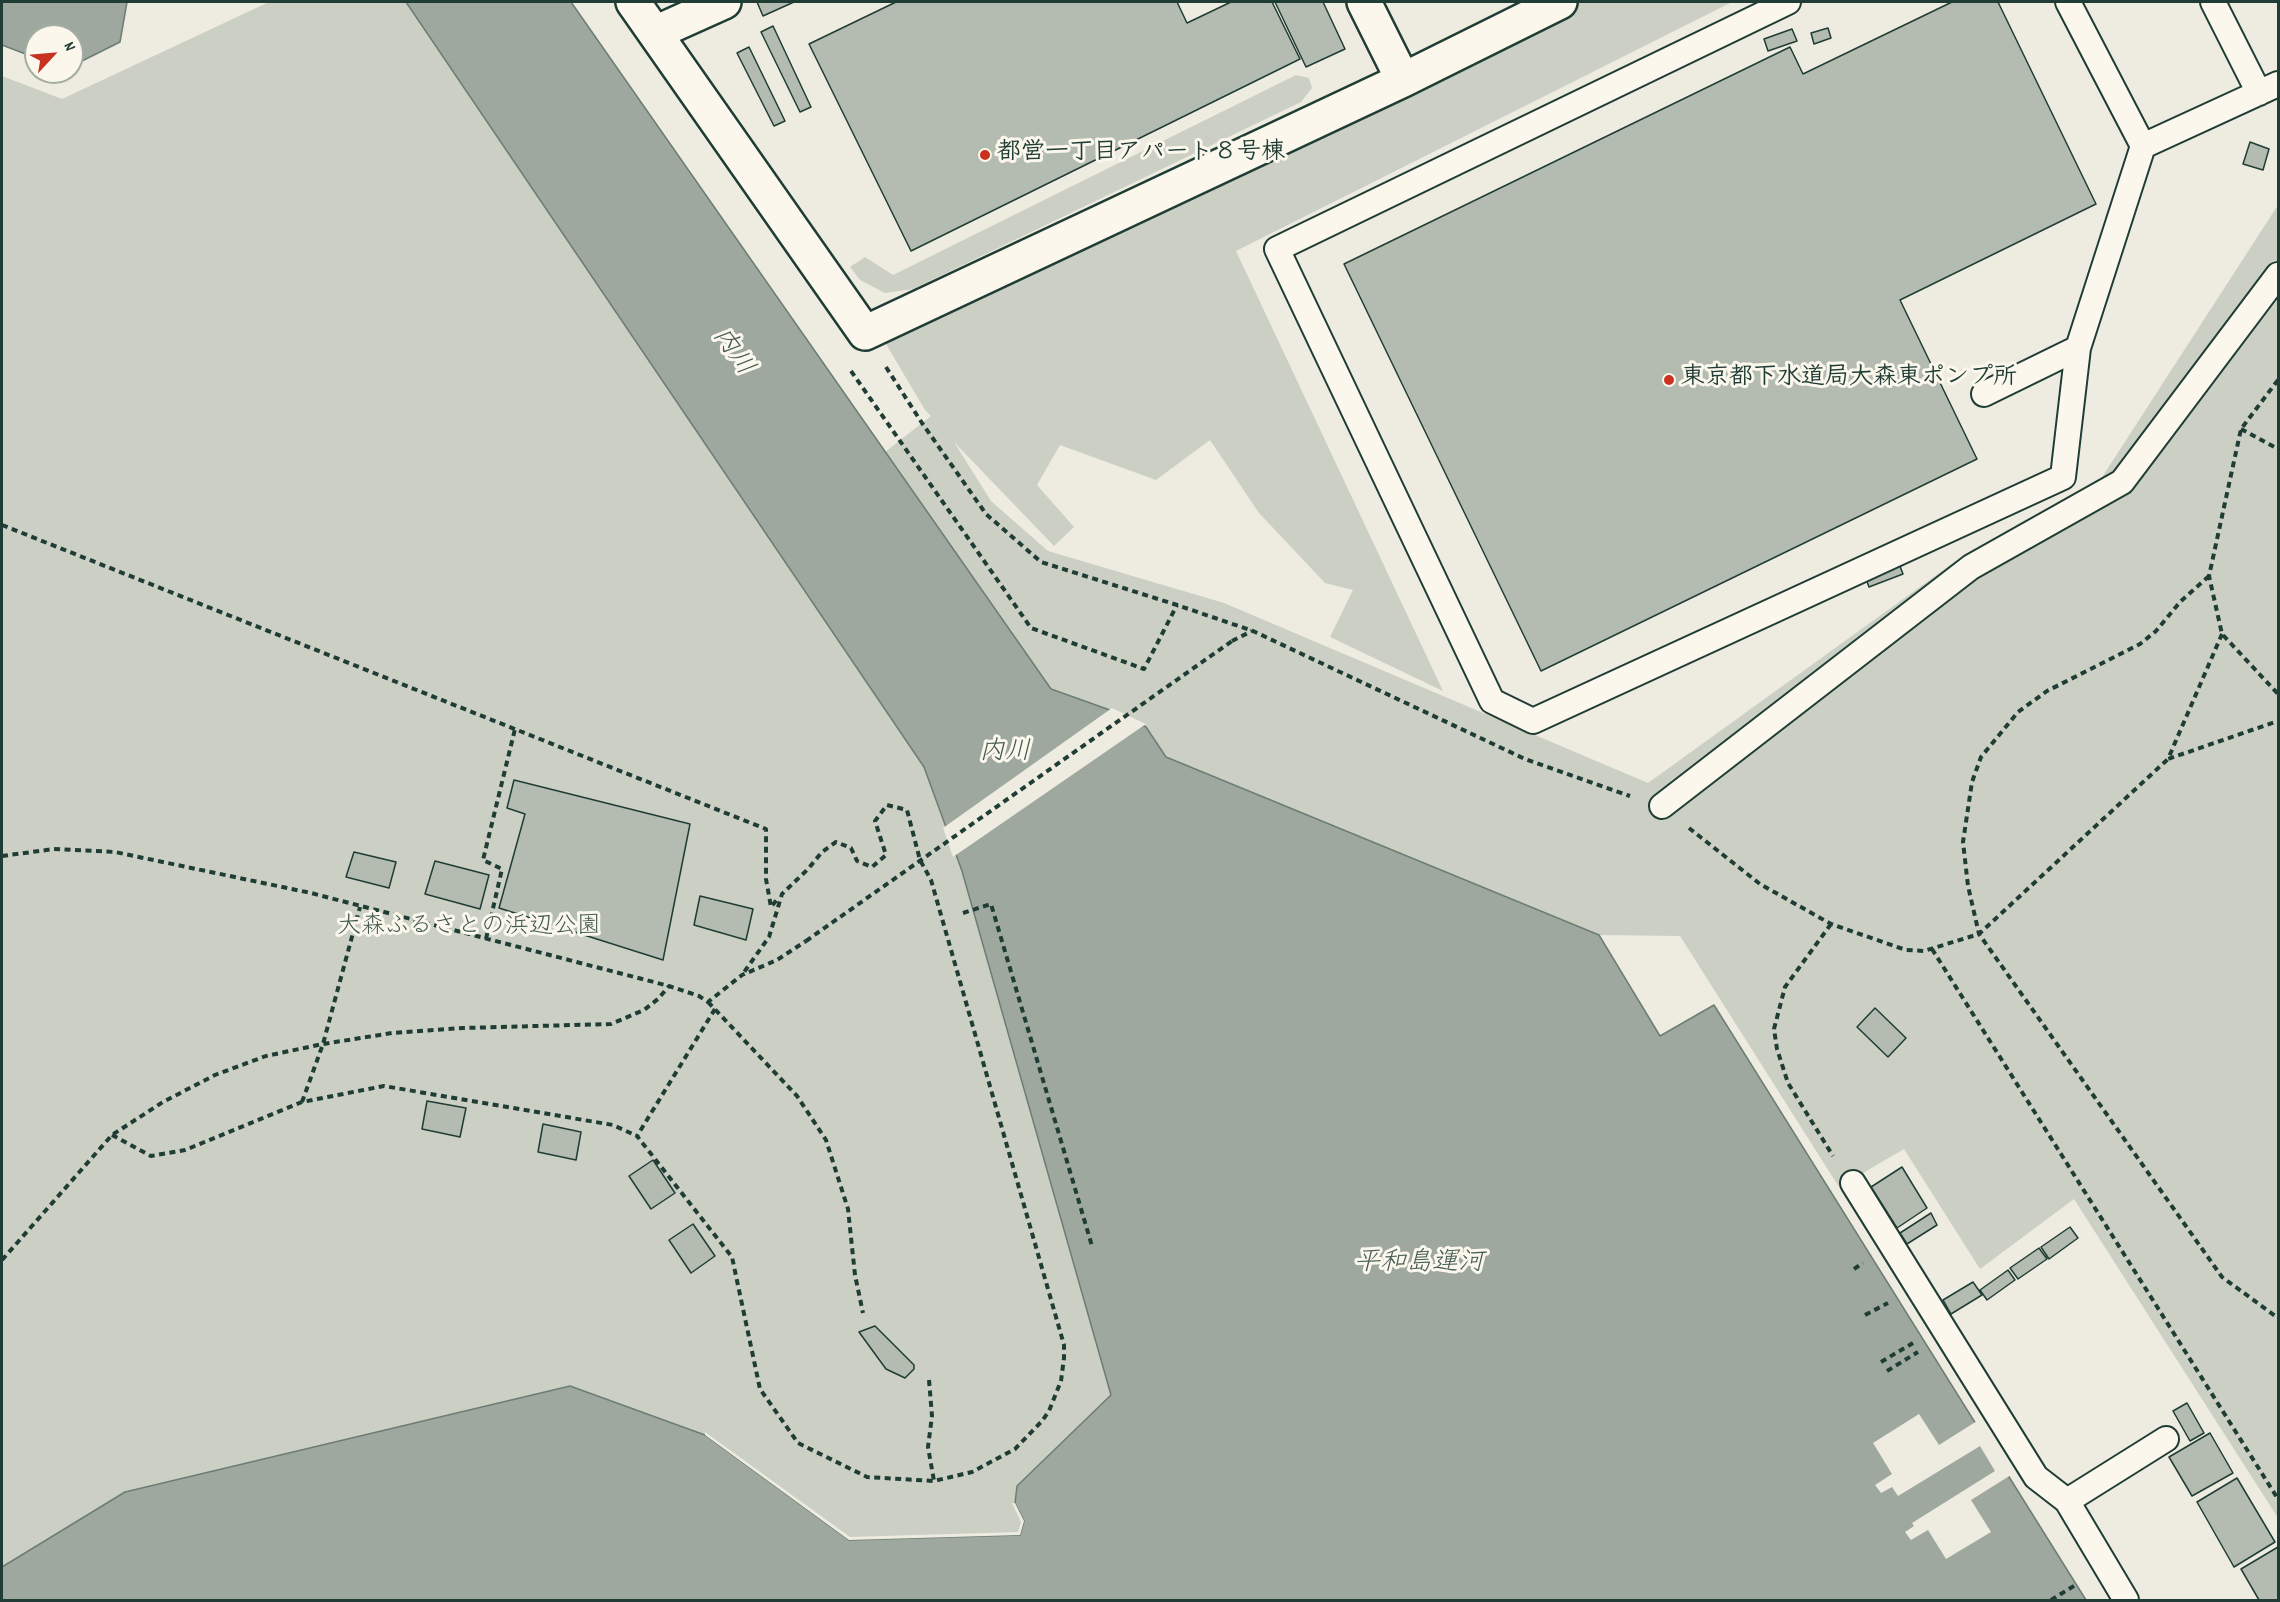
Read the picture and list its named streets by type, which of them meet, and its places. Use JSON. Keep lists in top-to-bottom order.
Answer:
{
  "water": ["内川", "平和島運河"],
  "parks": ["大森ふるさとの浜辺公園"],
  "places": ["都営一丁目アパート８号棟", "東京都下水道局大森東ポンプ所"],
  "north": "top right"
}
